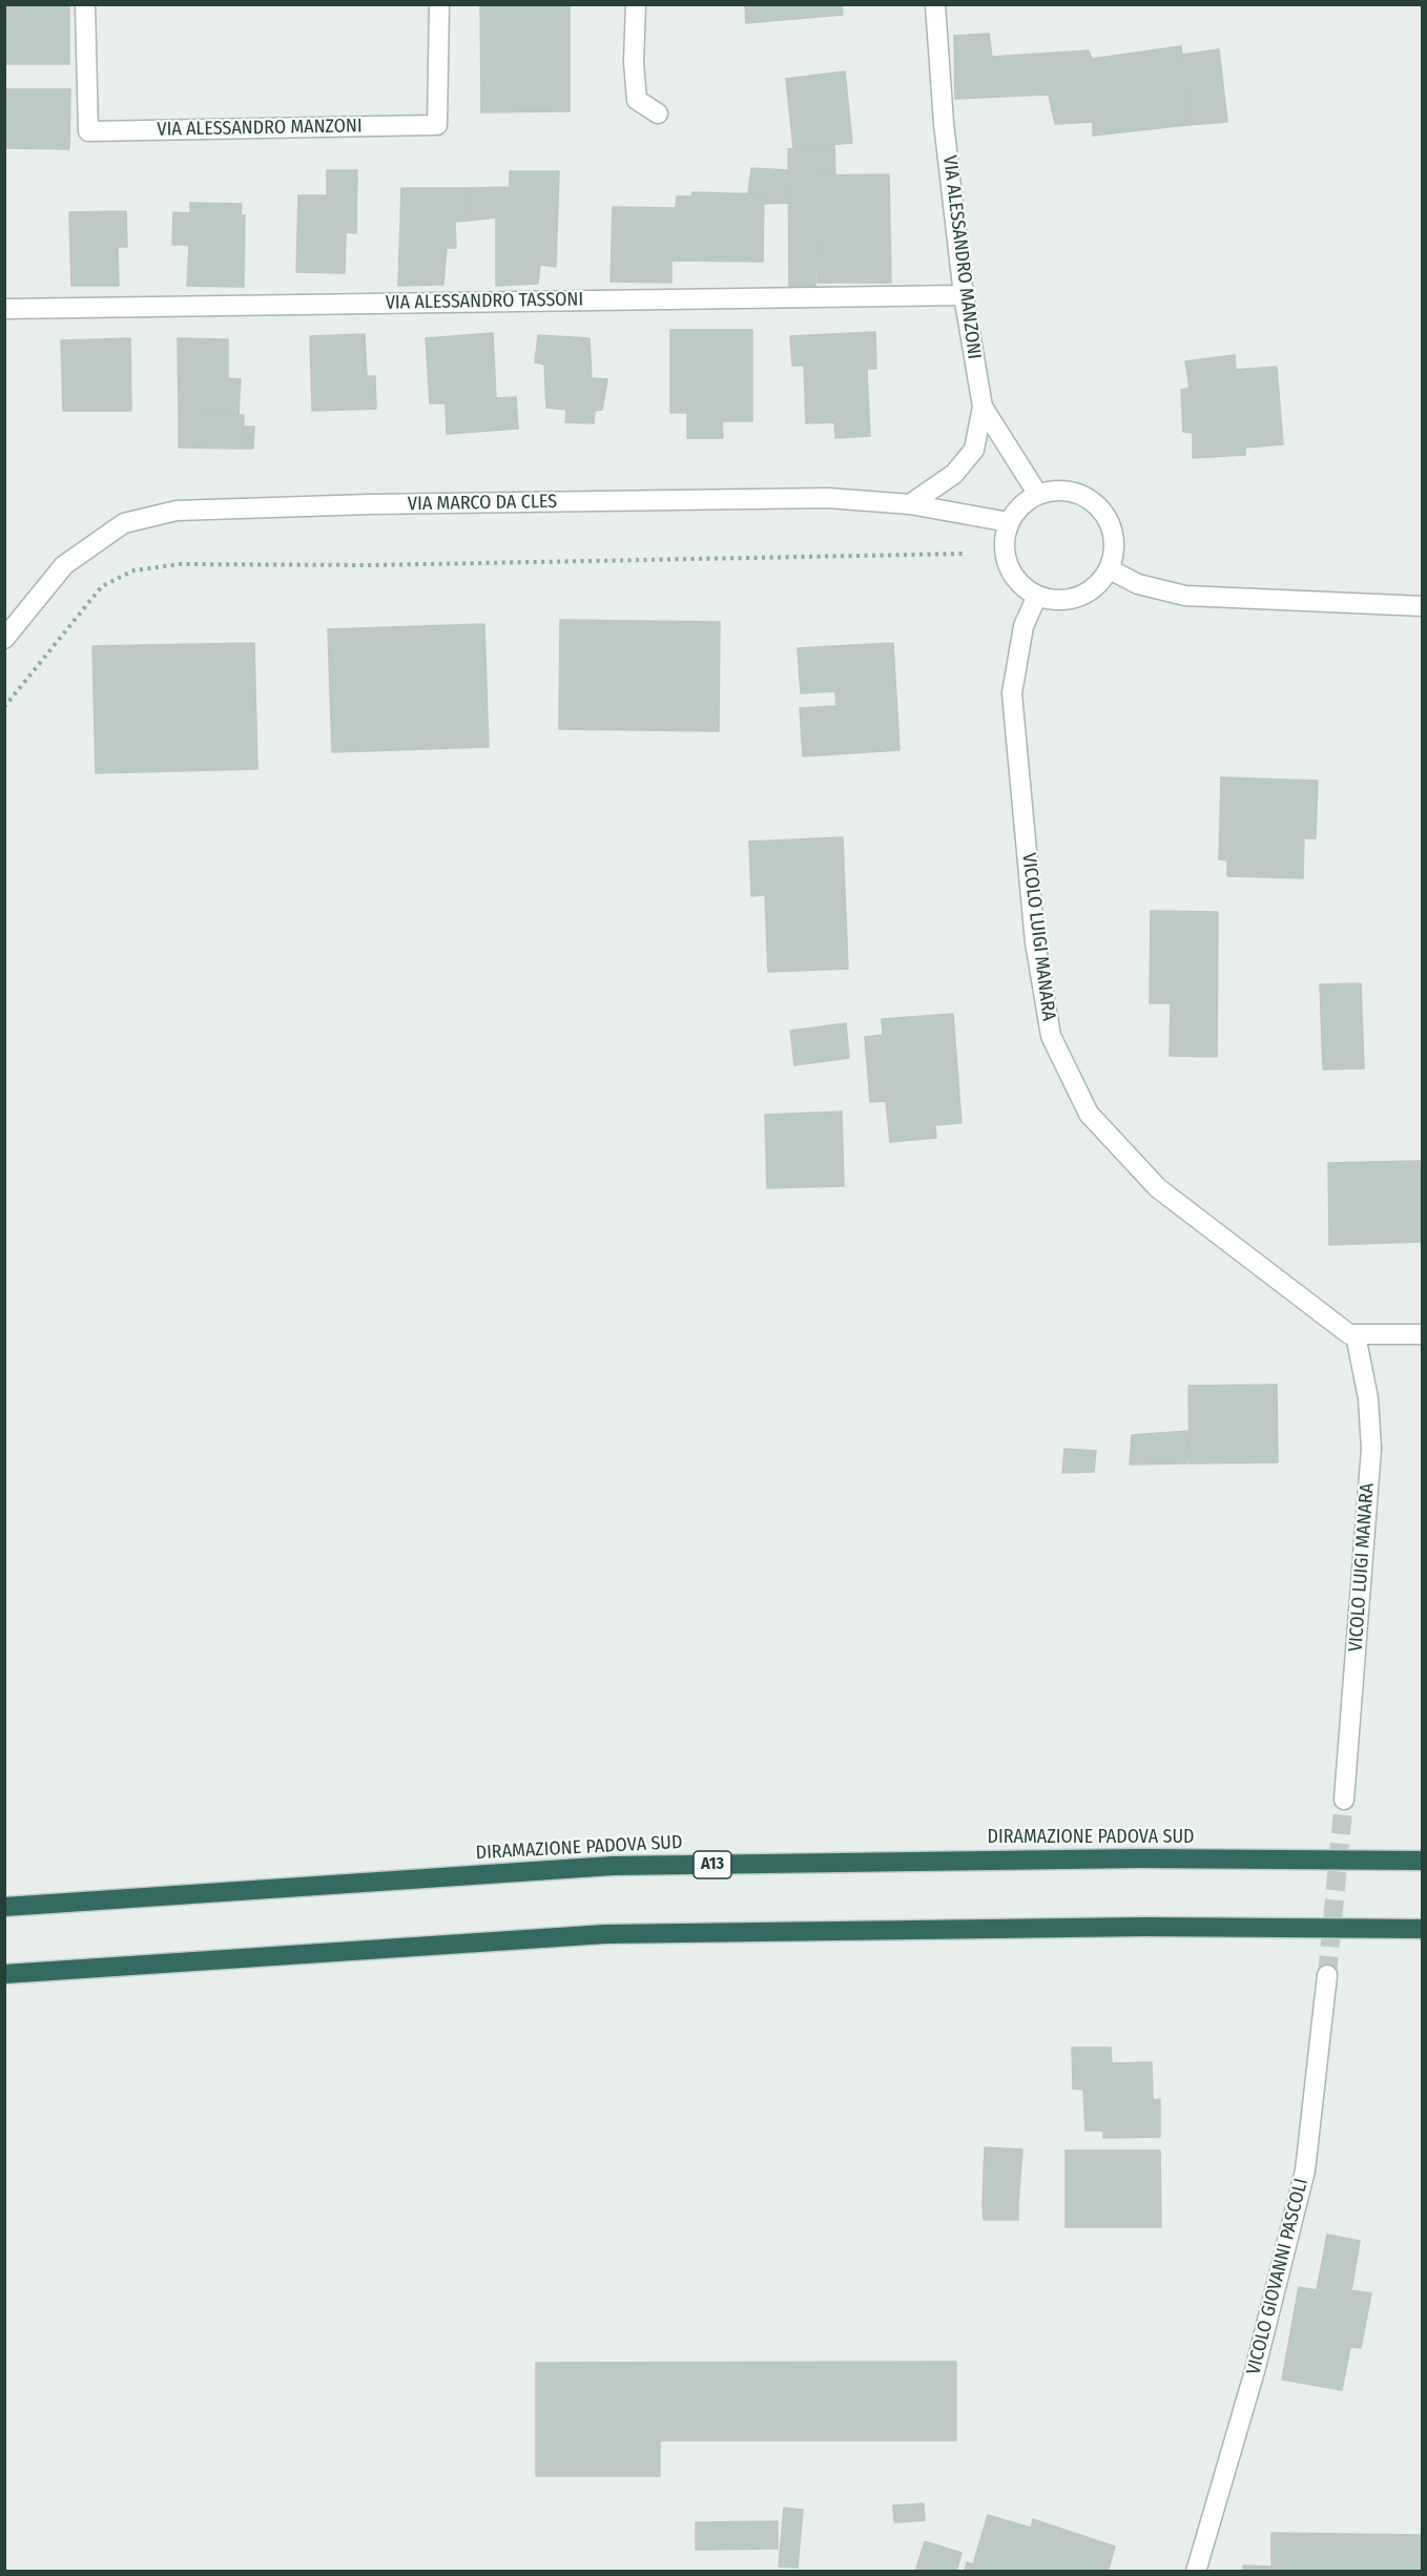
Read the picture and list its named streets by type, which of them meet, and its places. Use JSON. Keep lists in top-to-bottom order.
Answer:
{
  "streets": {
    "highway": ["DIRAMAZIONE PADOVA SUD", "A13"],
    "street": [
      "VIA ALESSANDRO MANZONI",
      "VIA ALESSANDRO TASSONI",
      "VIA MARCO DA CLES",
      "VICOLO LUIGI MANARA",
      "VICOLO GIOVANNI PASCOLI"
    ]
  },
  "crossings": [
    ["VIA ALESSANDRO MANZONI", "VIA ALESSANDRO TASSONI"],
    ["VIA ALESSANDRO MANZONI", "VIA MARCO DA CLES"],
    ["VIA ALESSANDRO MANZONI", "VICOLO LUIGI MANARA"],
    ["VIA MARCO DA CLES", "VICOLO LUIGI MANARA"]
  ]
}
